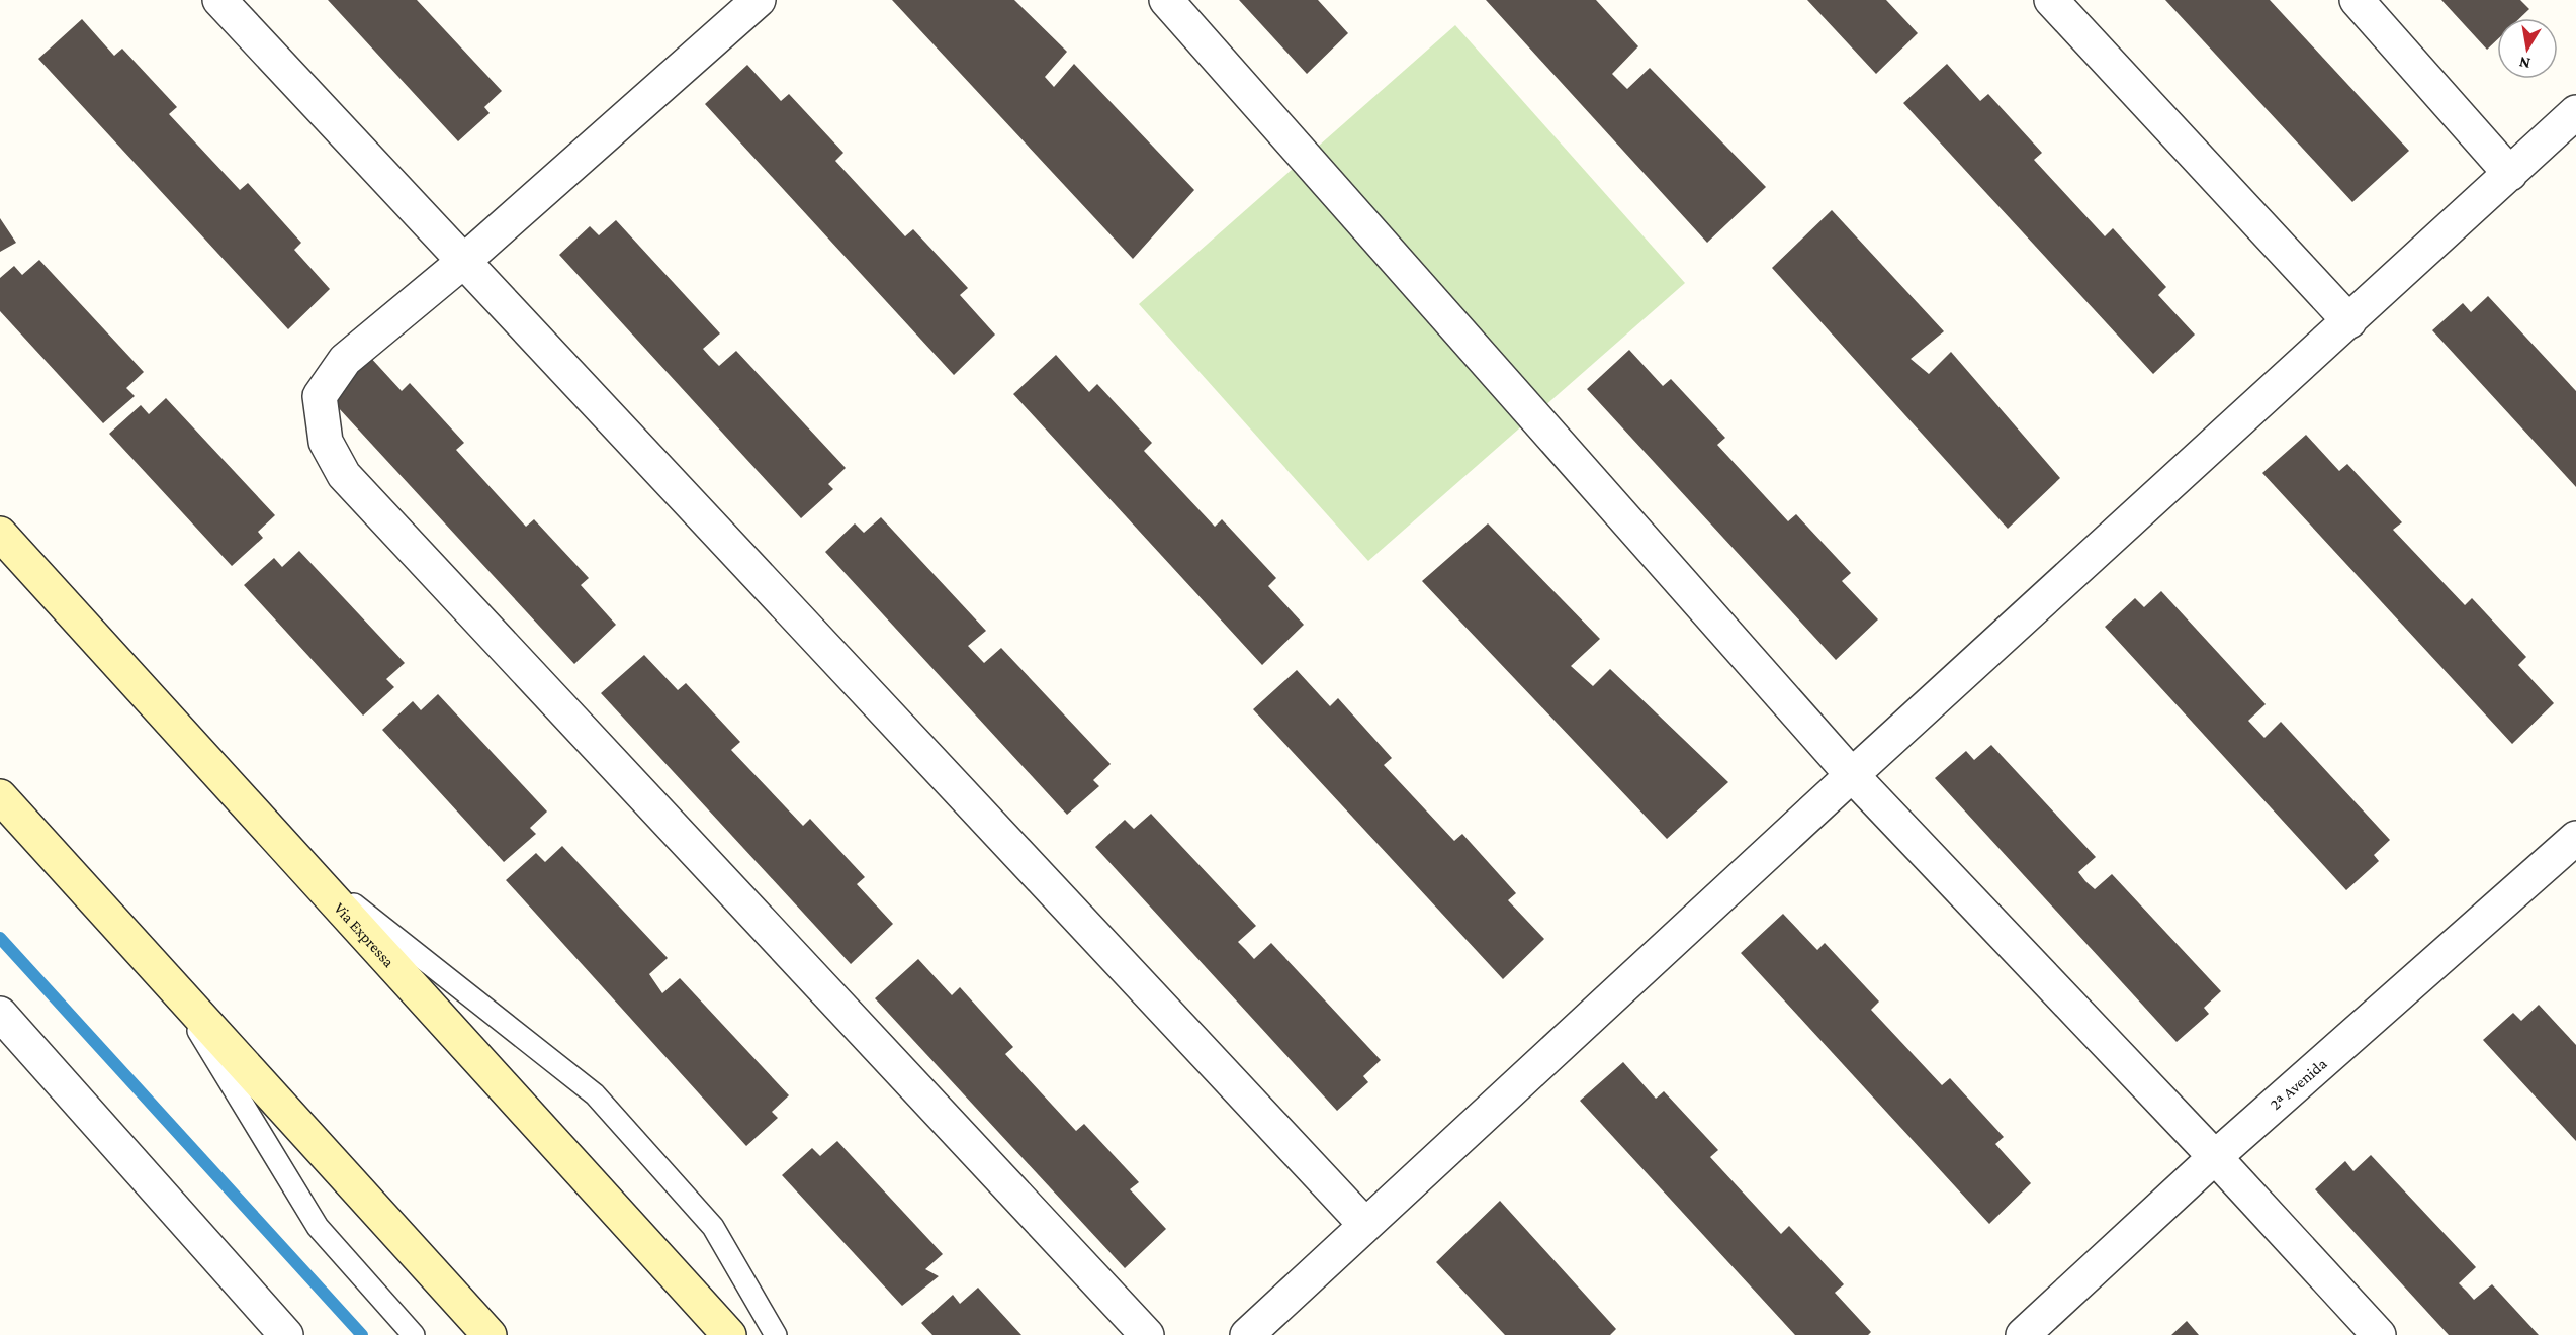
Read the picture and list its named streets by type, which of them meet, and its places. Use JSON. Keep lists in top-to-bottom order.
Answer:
{
  "streets": {
    "main road": ["Via Expressa"],
    "street": ["2ª Avenida"]
  },
  "north": "bottom"
}
